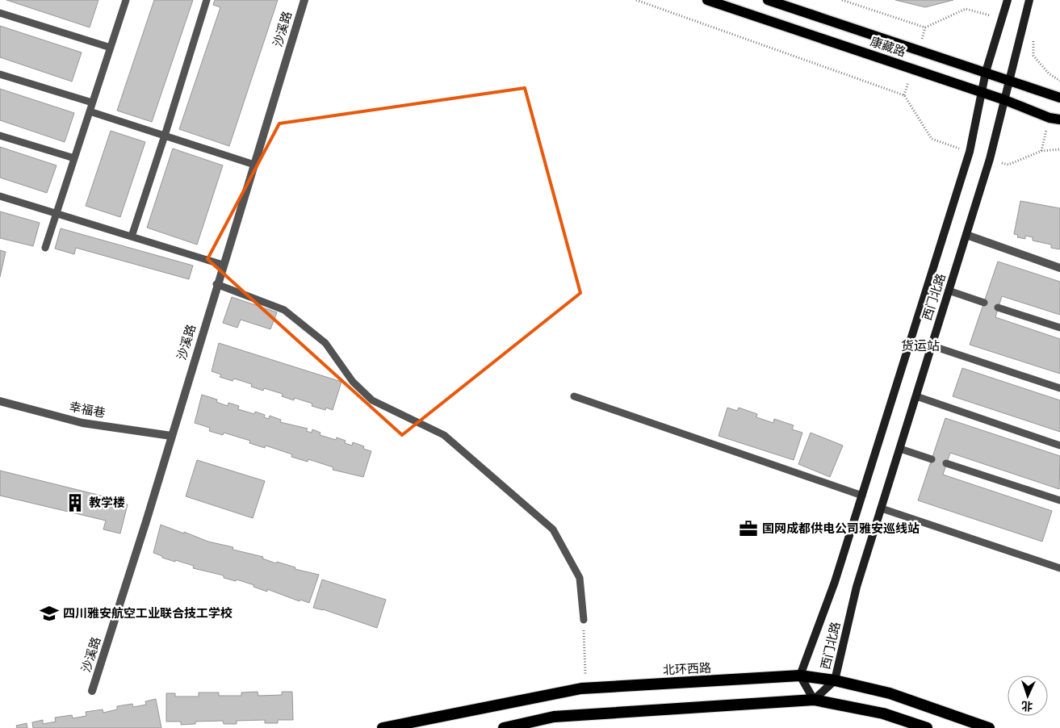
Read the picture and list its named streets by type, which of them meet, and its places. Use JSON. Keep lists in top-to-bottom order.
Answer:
{
  "streets": {
    "highway": ["北环西路"],
    "main road": ["康藏路", "西门北路"],
    "street": ["沙溪路", "幸福巷"]
  },
  "crossings": [
    ["沙溪路", "幸福巷"],
    ["康藏路", "西门北路"],
    ["西门北路", "北环西路"]
  ],
  "districts": ["货运站"],
  "places": {
    "building": ["教学楼"],
    "office": ["国网成都供电公司雅安巡线站"],
    "school or university": ["四川雅安航空工业联合技工学校"]
  },
  "north": "bottom"
}
